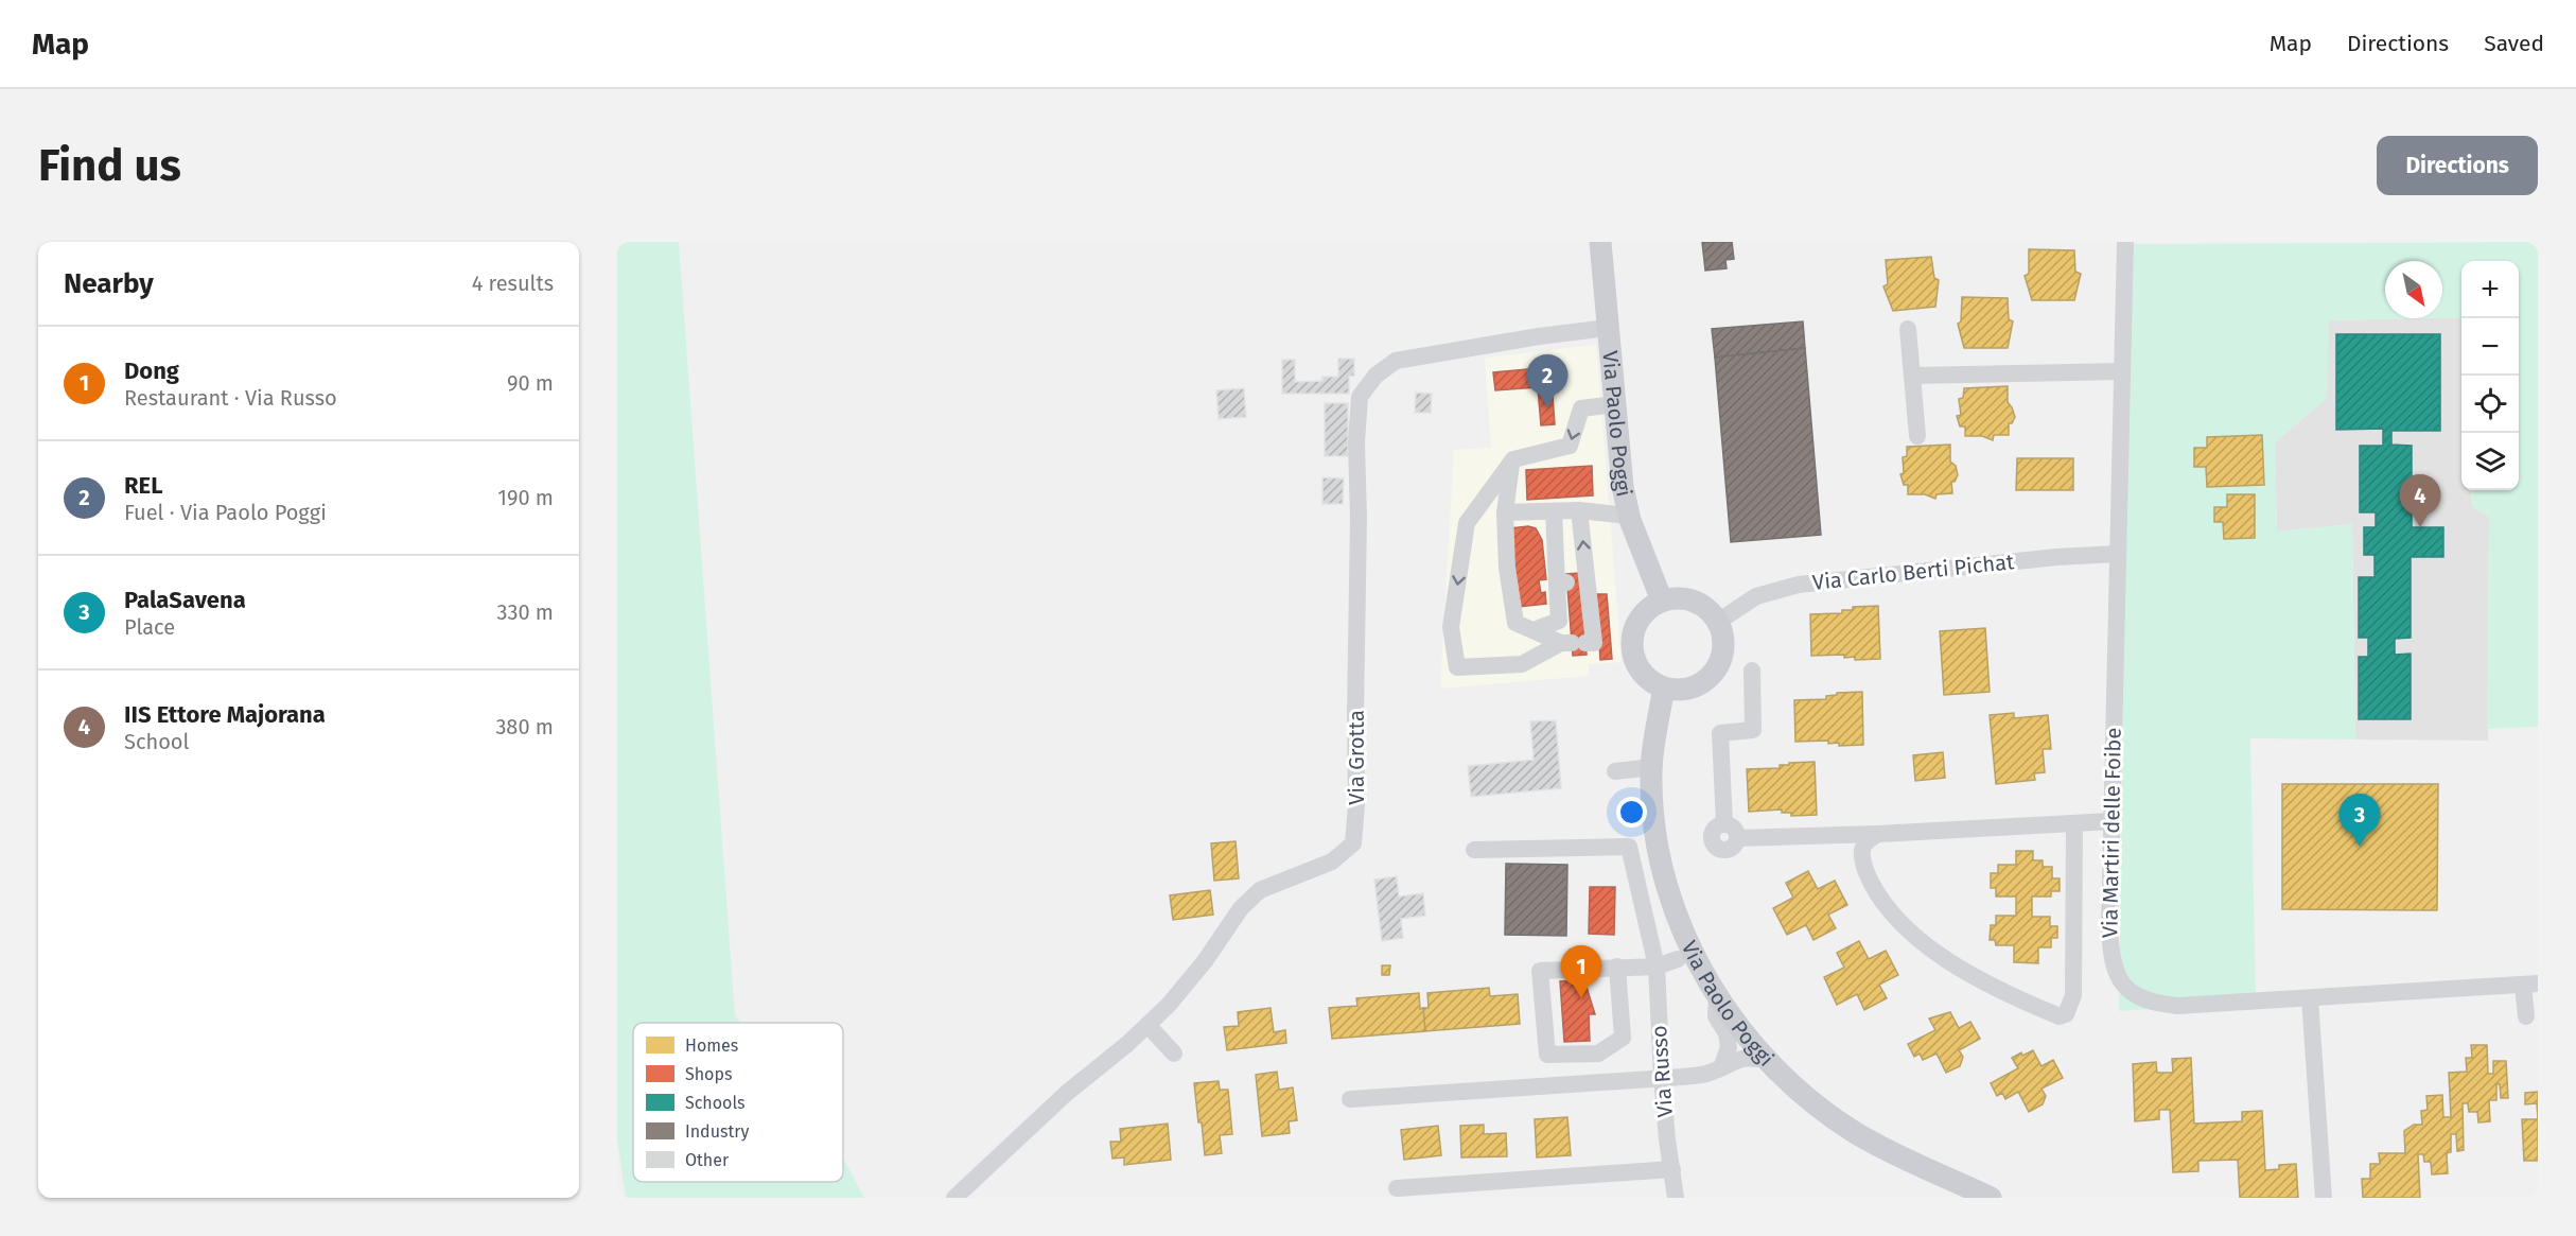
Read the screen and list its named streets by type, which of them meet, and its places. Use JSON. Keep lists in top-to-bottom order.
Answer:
{
  "streets": {
    "main road": ["Via Paolo Poggi"],
    "street": [
      "Via Carlo Berti Pichat",
      "Via Grotta",
      "Via Martiri delle Foibe",
      "Via Russo"
    ]
  },
  "crossings": [
    ["Via Paolo Poggi", "Via Carlo Berti Pichat"],
    ["Via Paolo Poggi", "Via Grotta"],
    ["Via Carlo Berti Pichat", "Via Martiri delle Foibe"]
  ],
  "legend": [
    "Homes",
    "Shops",
    "Schools",
    "Industry",
    "Other"
  ],
  "north": "bottom right",
  "page": {
    "header": "Map",
    "nav": ["Map", "Directions", "Saved"],
    "buttons": "Directions",
    "title": "Find us",
    "heading": ["Nearby", "4 results"],
    "map_buttons": ["+", "−"],
    "list": [
      {
        "mark": "1",
        "name": "Dong",
        "note": "Restaurant · Via Russo",
        "value": "90 m"
      },
      {
        "mark": "2",
        "name": "REL",
        "note": "Fuel · Via Paolo Poggi",
        "value": "190 m"
      },
      {
        "mark": "3",
        "name": "PalaSavena",
        "note": "Place",
        "value": "330 m"
      },
      {
        "mark": "4",
        "name": "IIS Ettore Majorana",
        "note": "School",
        "value": "380 m"
      }
    ],
    "pins": [
      "2",
      "4",
      "3",
      "1"
    ]
  }
}
